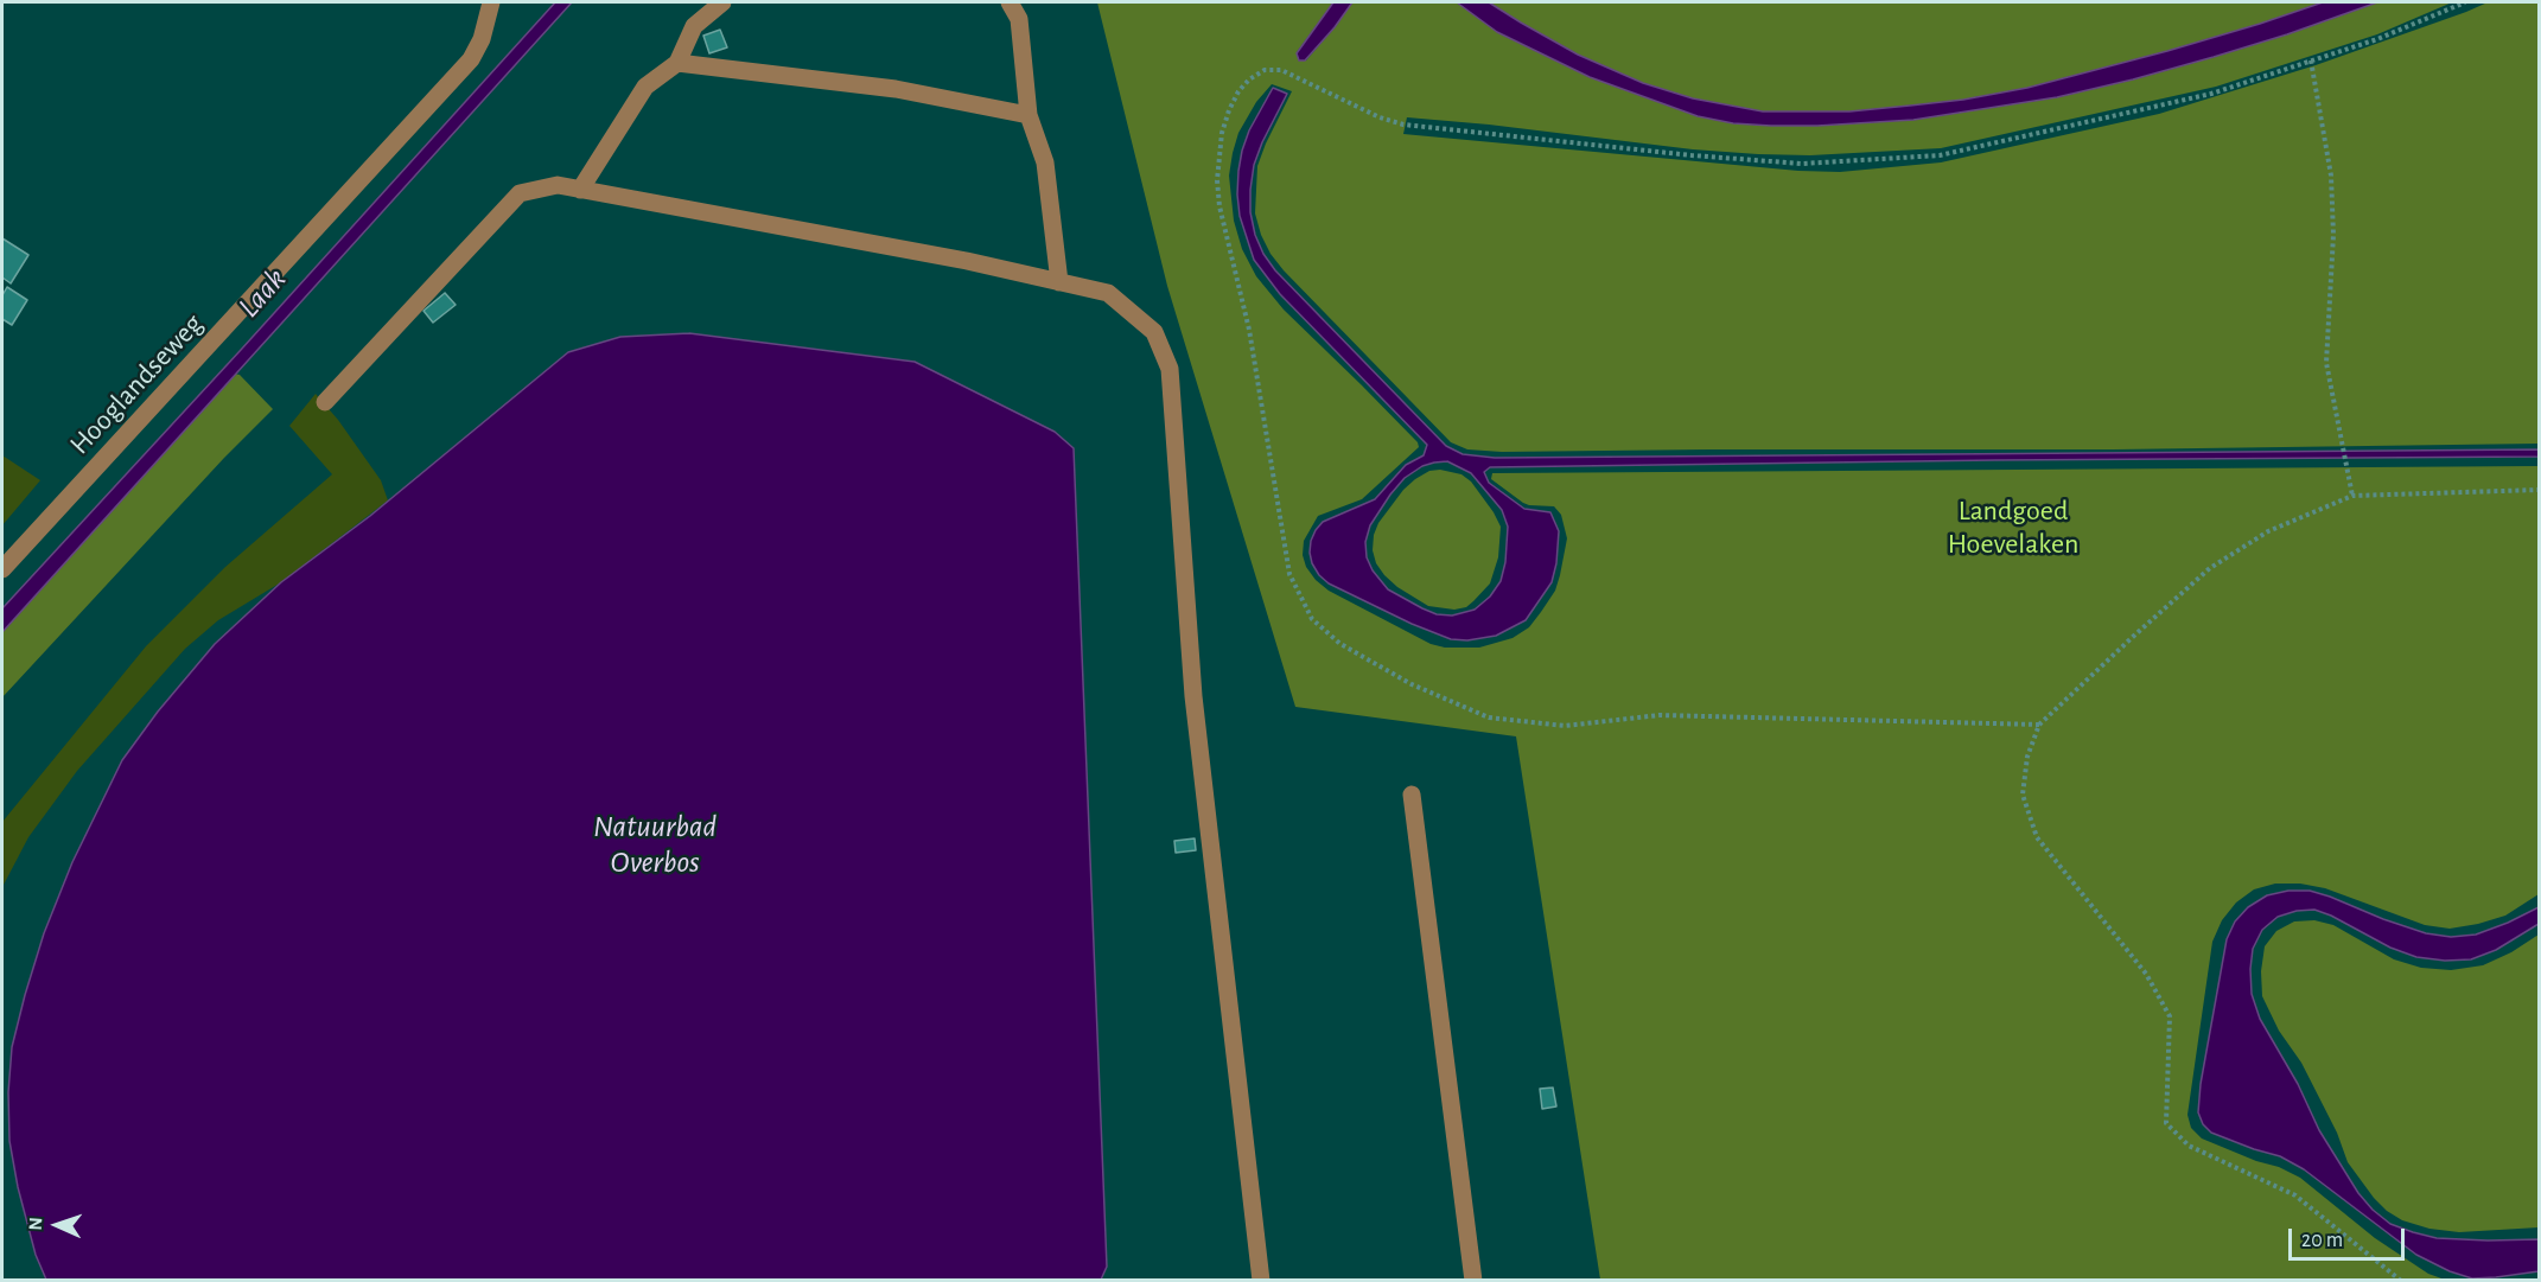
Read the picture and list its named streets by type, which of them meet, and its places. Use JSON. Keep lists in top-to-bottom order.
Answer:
{
  "streets": {
    "street": ["Hooglandseweg"]
  },
  "water": ["Laak", "Natuurbad Overbos"],
  "parks": ["Landgoed Hoevelaken"],
  "scale_bar": "20 m",
  "north": "left"
}
